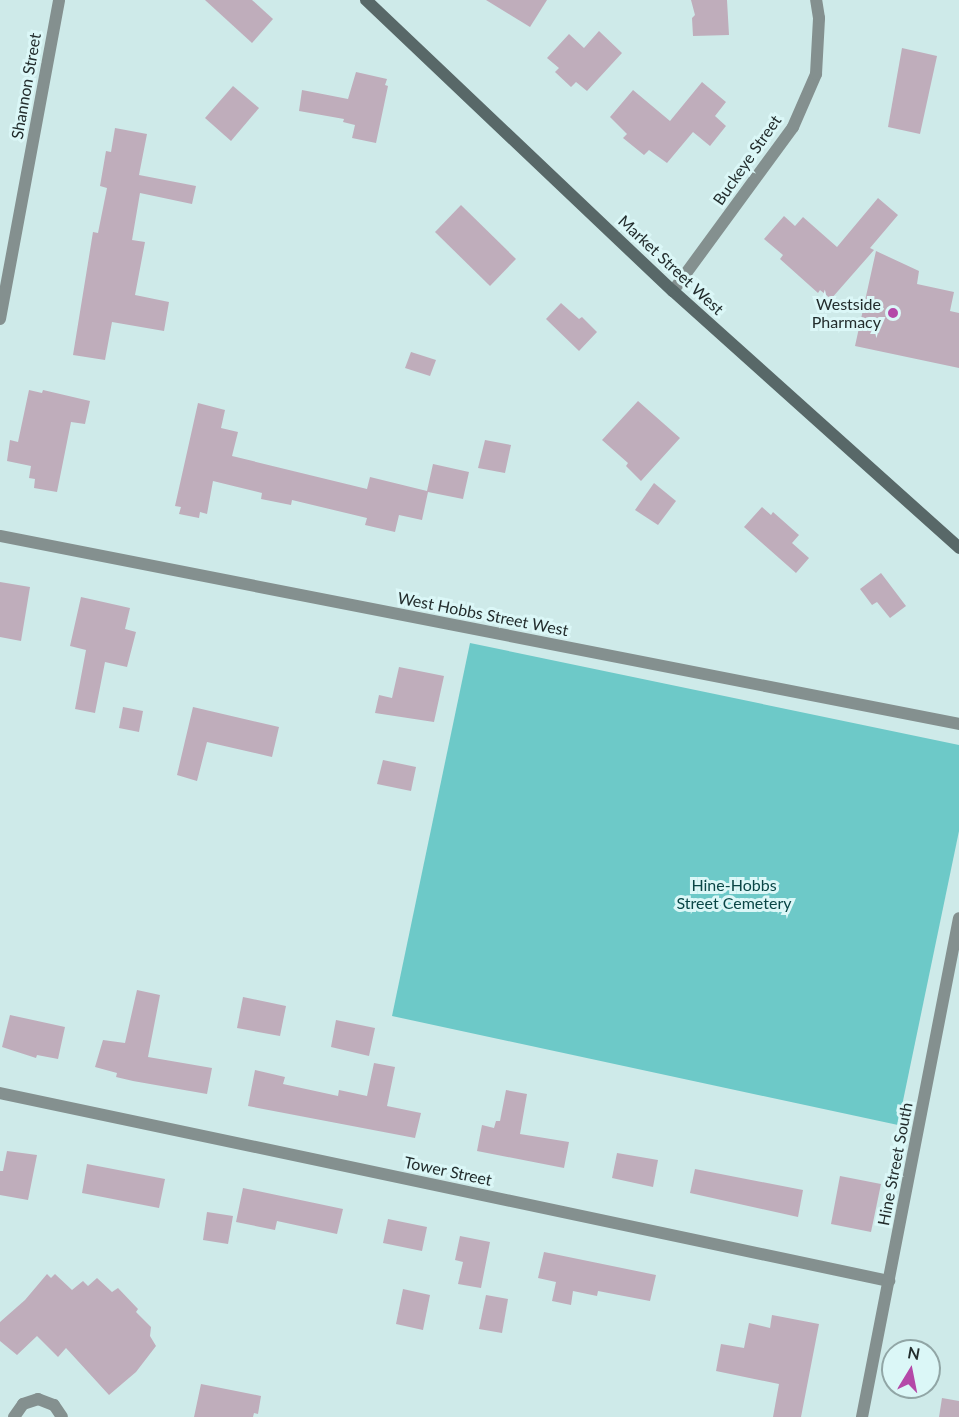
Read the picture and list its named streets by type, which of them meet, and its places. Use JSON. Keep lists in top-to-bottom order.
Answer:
{
  "streets": {
    "main road": ["Market Street West"],
    "street": [
      "Shannon Street",
      "Buckeye Street",
      "West Hobbs Street West",
      "Hine Street South",
      "Tower Street"
    ]
  },
  "crossings": [
    ["Buckeye Street", "Market Street West"],
    ["Hine Street South", "Tower Street"]
  ],
  "parks": ["Hine-Hobbs Street Cemetery"],
  "places": ["Westside Pharmacy"],
  "north": "top"
}
